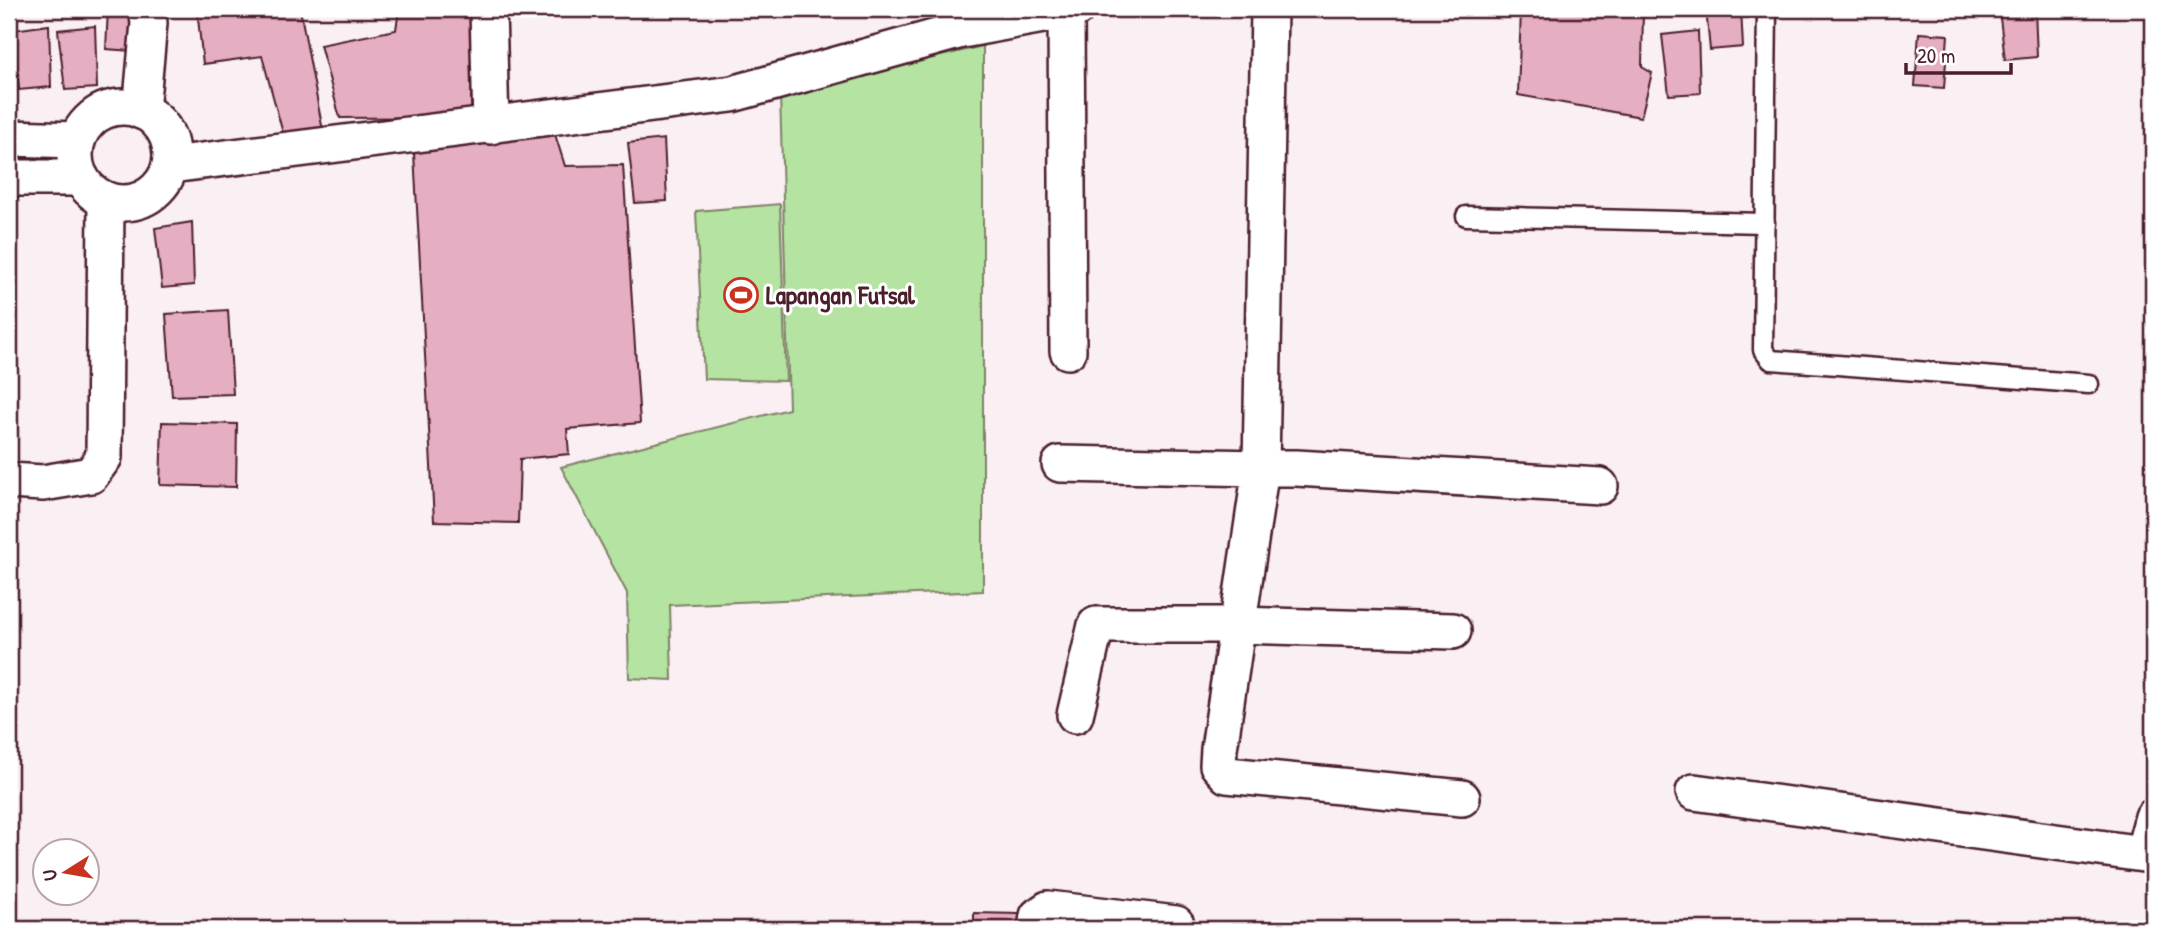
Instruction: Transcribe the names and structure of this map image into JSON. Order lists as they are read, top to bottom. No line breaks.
{"places":{"sports":["Lapangan Futsal"]},"scale_bar":"20 m","north":"left"}
